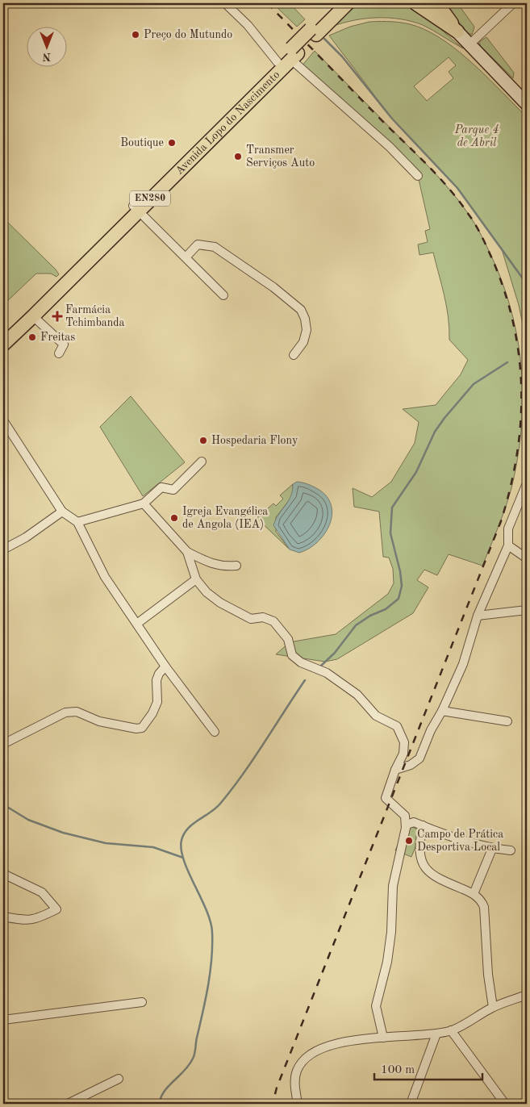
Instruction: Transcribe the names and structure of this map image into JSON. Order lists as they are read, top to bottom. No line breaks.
{"streets":{"main road":["Avenida Lopo do Nascimento","EN280"]},"parks":["Parque 4 de Abril"],"places":{"other":["Preço do Mutundo","Boutique","Transmer Serviços Auto","Freitas","Hospedaria Flony","Igreja Evangélica de Angola (IEA)","Campo de Prática Desportiva Local"],"health":["Farmácia Tchimbanda"]},"scale_bar":"100 m","north":"bottom"}
